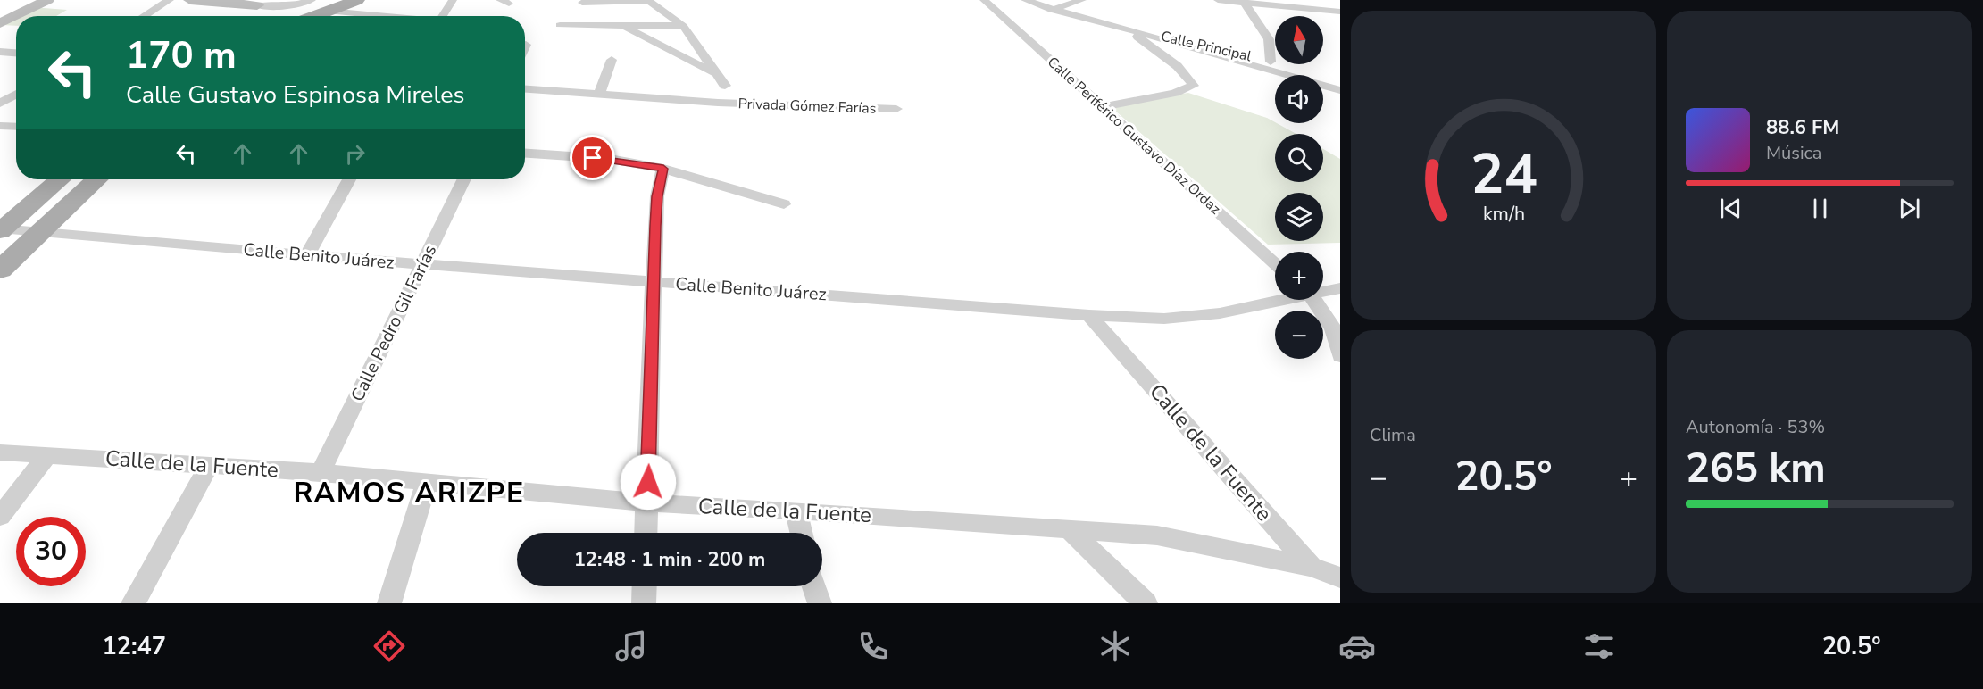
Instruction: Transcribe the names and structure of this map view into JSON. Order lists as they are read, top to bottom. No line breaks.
{"streets":{"street":["Calle Principal","Privada Gómez Farías","Calle Periférico Gustavo Díaz Ordaz","Calle Benito Juárez","Calle Pedro Gil Farías","Calle de la Fuente"]},"crossings":[["Calle Principal","Calle Periférico Gustavo Díaz Ordaz"],["Calle Benito Juárez","Calle Pedro Gil Farías"],["Calle Benito Juárez","Calle de la Fuente"],["Calle Pedro Gil Farías","Calle de la Fuente"]],"districts":["RAMOS ARIZPE"],"north":"top","page":{"map_buttons":["+","−"],"turn":["170 m","Calle Gustavo Espinosa Mireles"],"song":["88.6 FM","Música"],"tile":["Clima",["Autonomía · 53%","265 km"]],"heat":["−","20.5°","+"],"limit":"30","trip":"12:48 · 1 min · 200 m","tabs":["12:47","20.5°"],"gauge":["24","km/h"]}}
